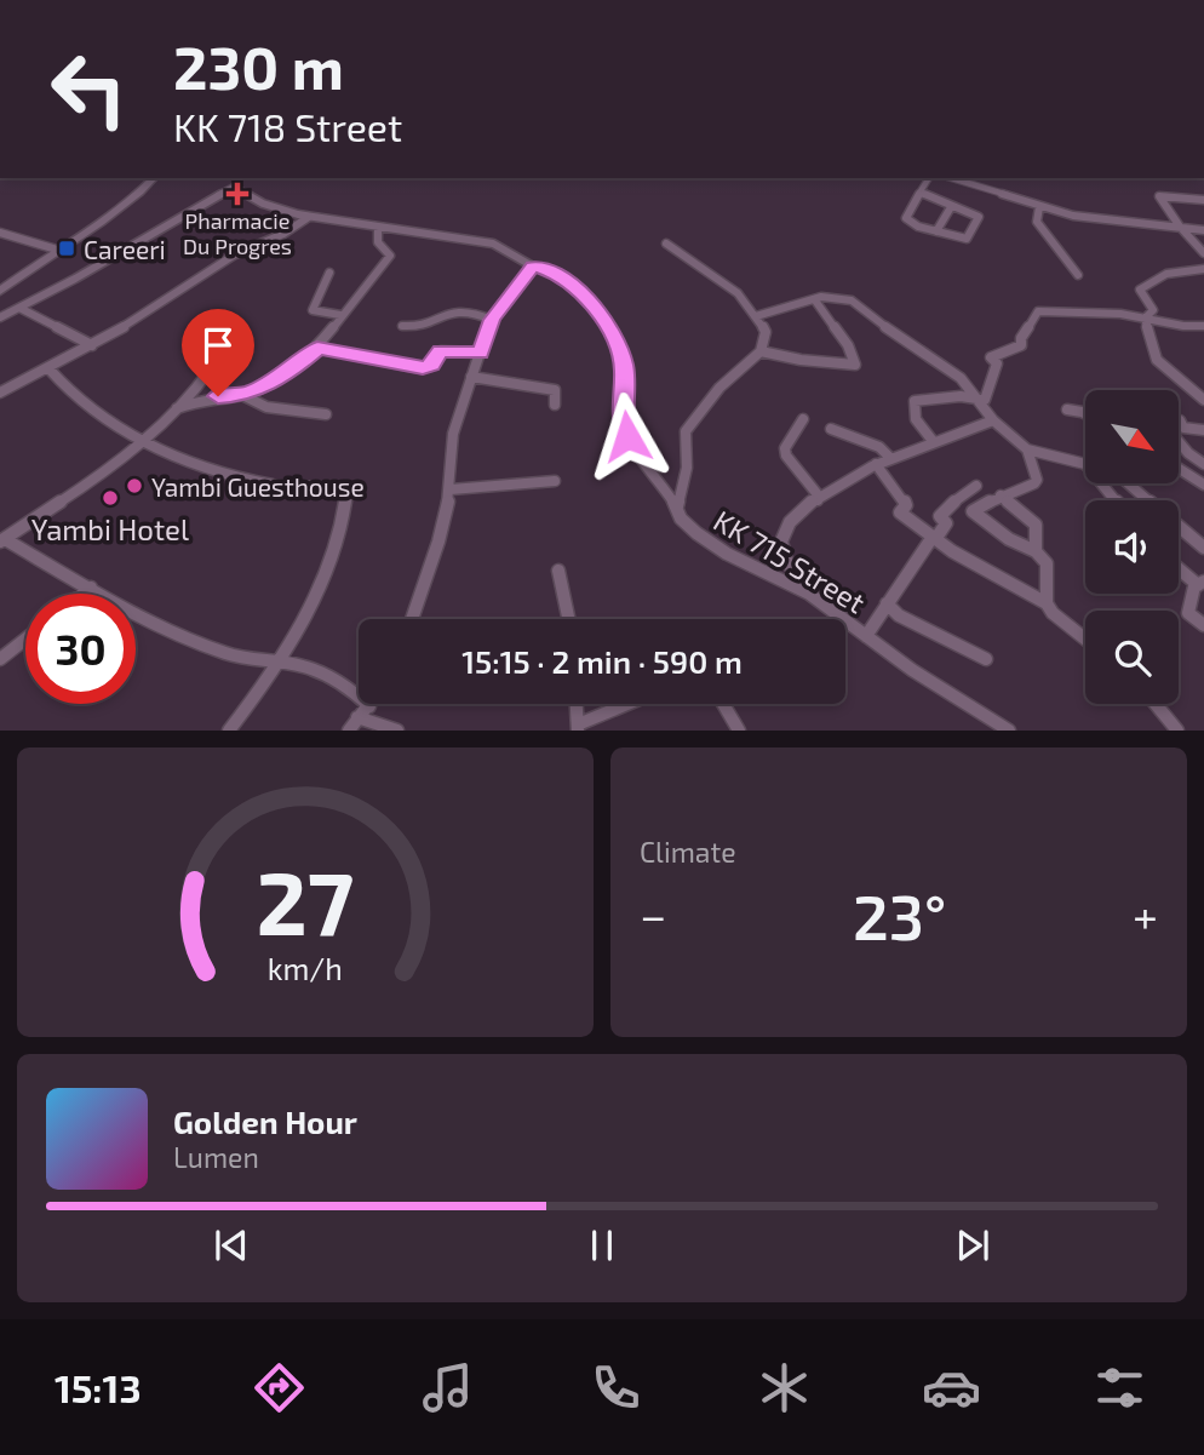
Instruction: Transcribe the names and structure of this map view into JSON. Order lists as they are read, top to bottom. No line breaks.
{"streets":{"street":["KK 715 Street"]},"places":{"health":["Pharmacie Du Progres"],"transit":["Careeri"],"other":["Yambi Guesthouse","Yambi Hotel"]},"north":"bottom right","page":{"turn":["230 m","KK 718 Street"],"limit":"30","trip":"15:15 · 2 min · 590 m","tile":"Climate","heat":["−","23°","+"],"song":["Golden Hour","Lumen"],"tabs":"15:13","gauge":["27","km/h"]}}
